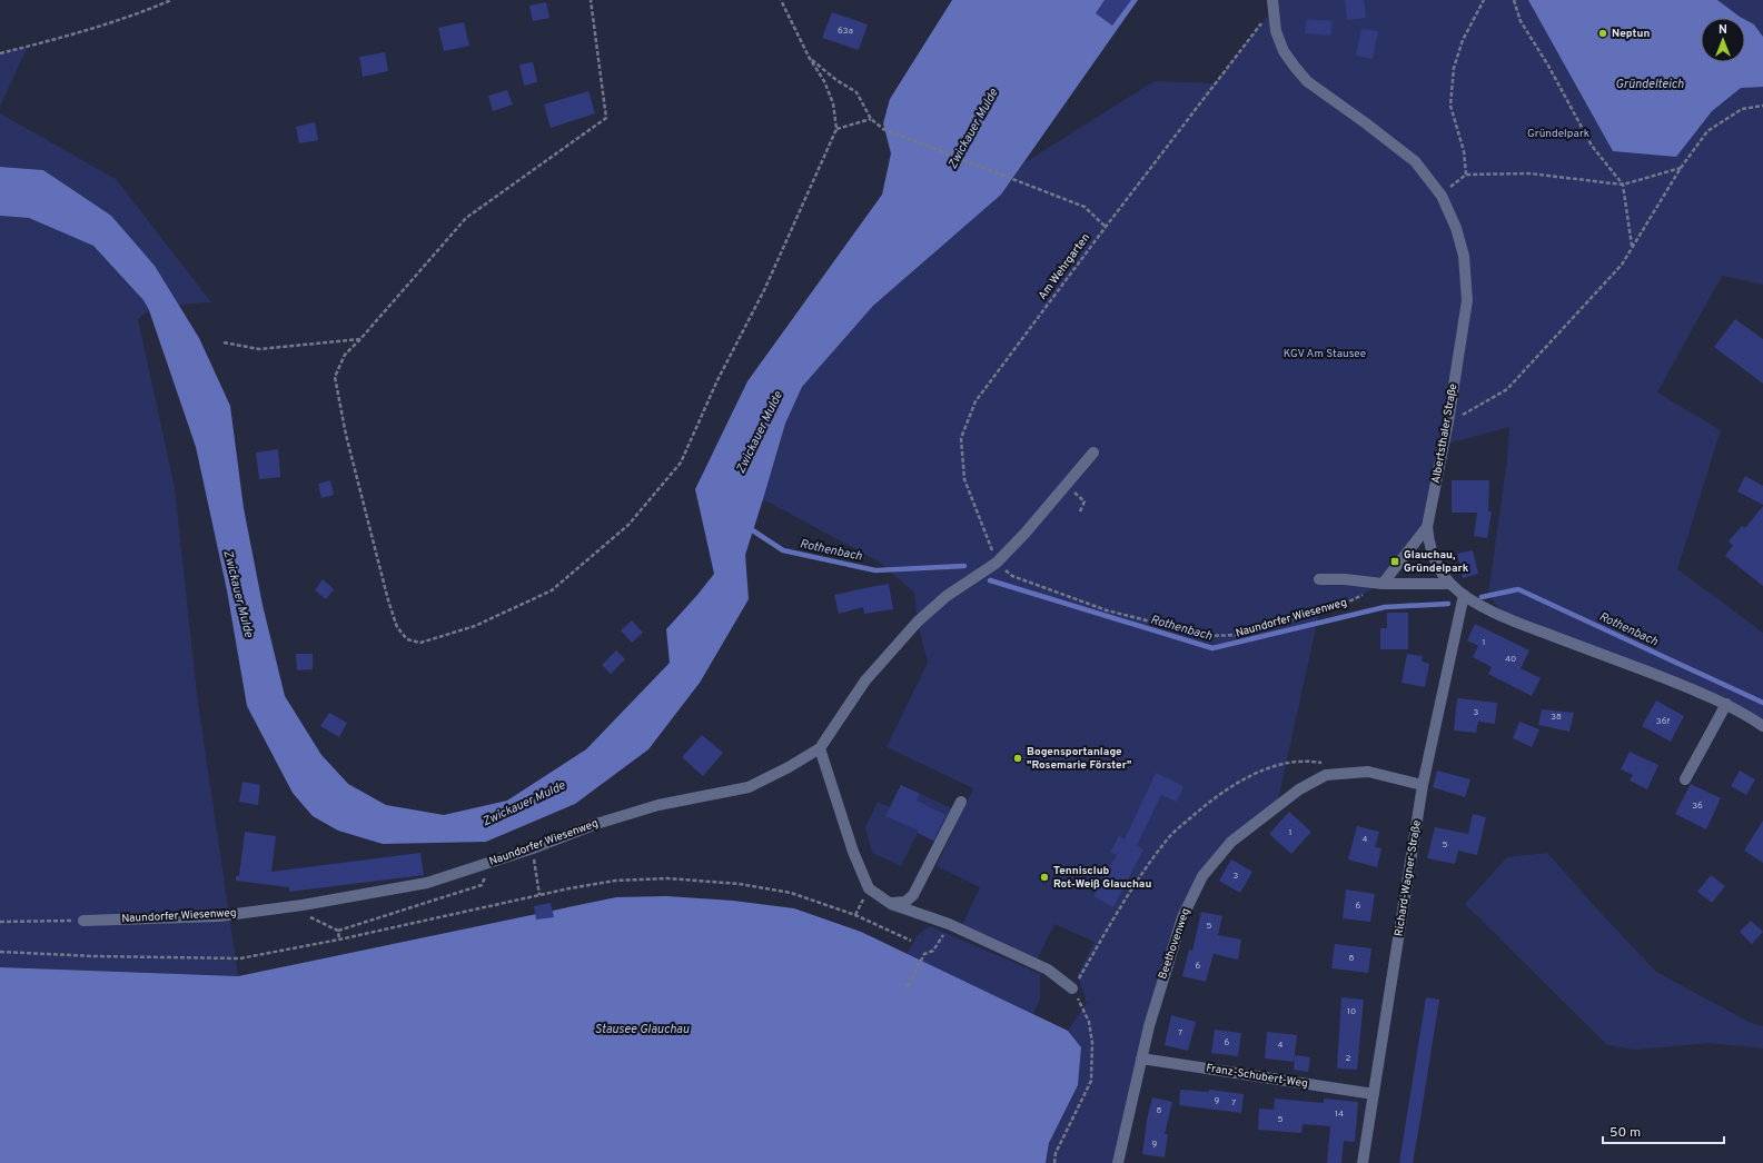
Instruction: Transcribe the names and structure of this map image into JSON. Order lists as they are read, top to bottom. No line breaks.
{"streets":{"street":["Albertsthaler Straße","Naundorfer Wiesenweg","Richard-Wagner-Straße","Beethovenweg","Franz-Schubert-Weg"],"path":["Am Wehrgarten"]},"crossings":[["Am Wehrgarten","Albertsthaler Straße"],["Am Wehrgarten","Naundorfer Wiesenweg"],["Albertsthaler Straße","Richard-Wagner-Straße"],["Richard-Wagner-Straße","Beethovenweg"],["Richard-Wagner-Straße","Franz-Schubert-Weg"],["Beethovenweg","Franz-Schubert-Weg"]],"water":["Gründelteich","Zwickauer Mulde","Rothenbach","Stausee Glauchau"],"parks":["Gründelpark","KGV Am Stausee"],"places":{"other":["Neptun","Bogensportanlage \"Rosemarie Förster\"","Tennisclub Rot-Weiß Glauchau"],"transit":["Glauchau, Gründelpark"]},"house_numbers":["63a","1","40","3","38","36f","36","1","4","5","3","6","5","8","6","10","7","6","4","2","9","7","8","14","5","9"],"scale_bar":"50 m","north":"top"}
